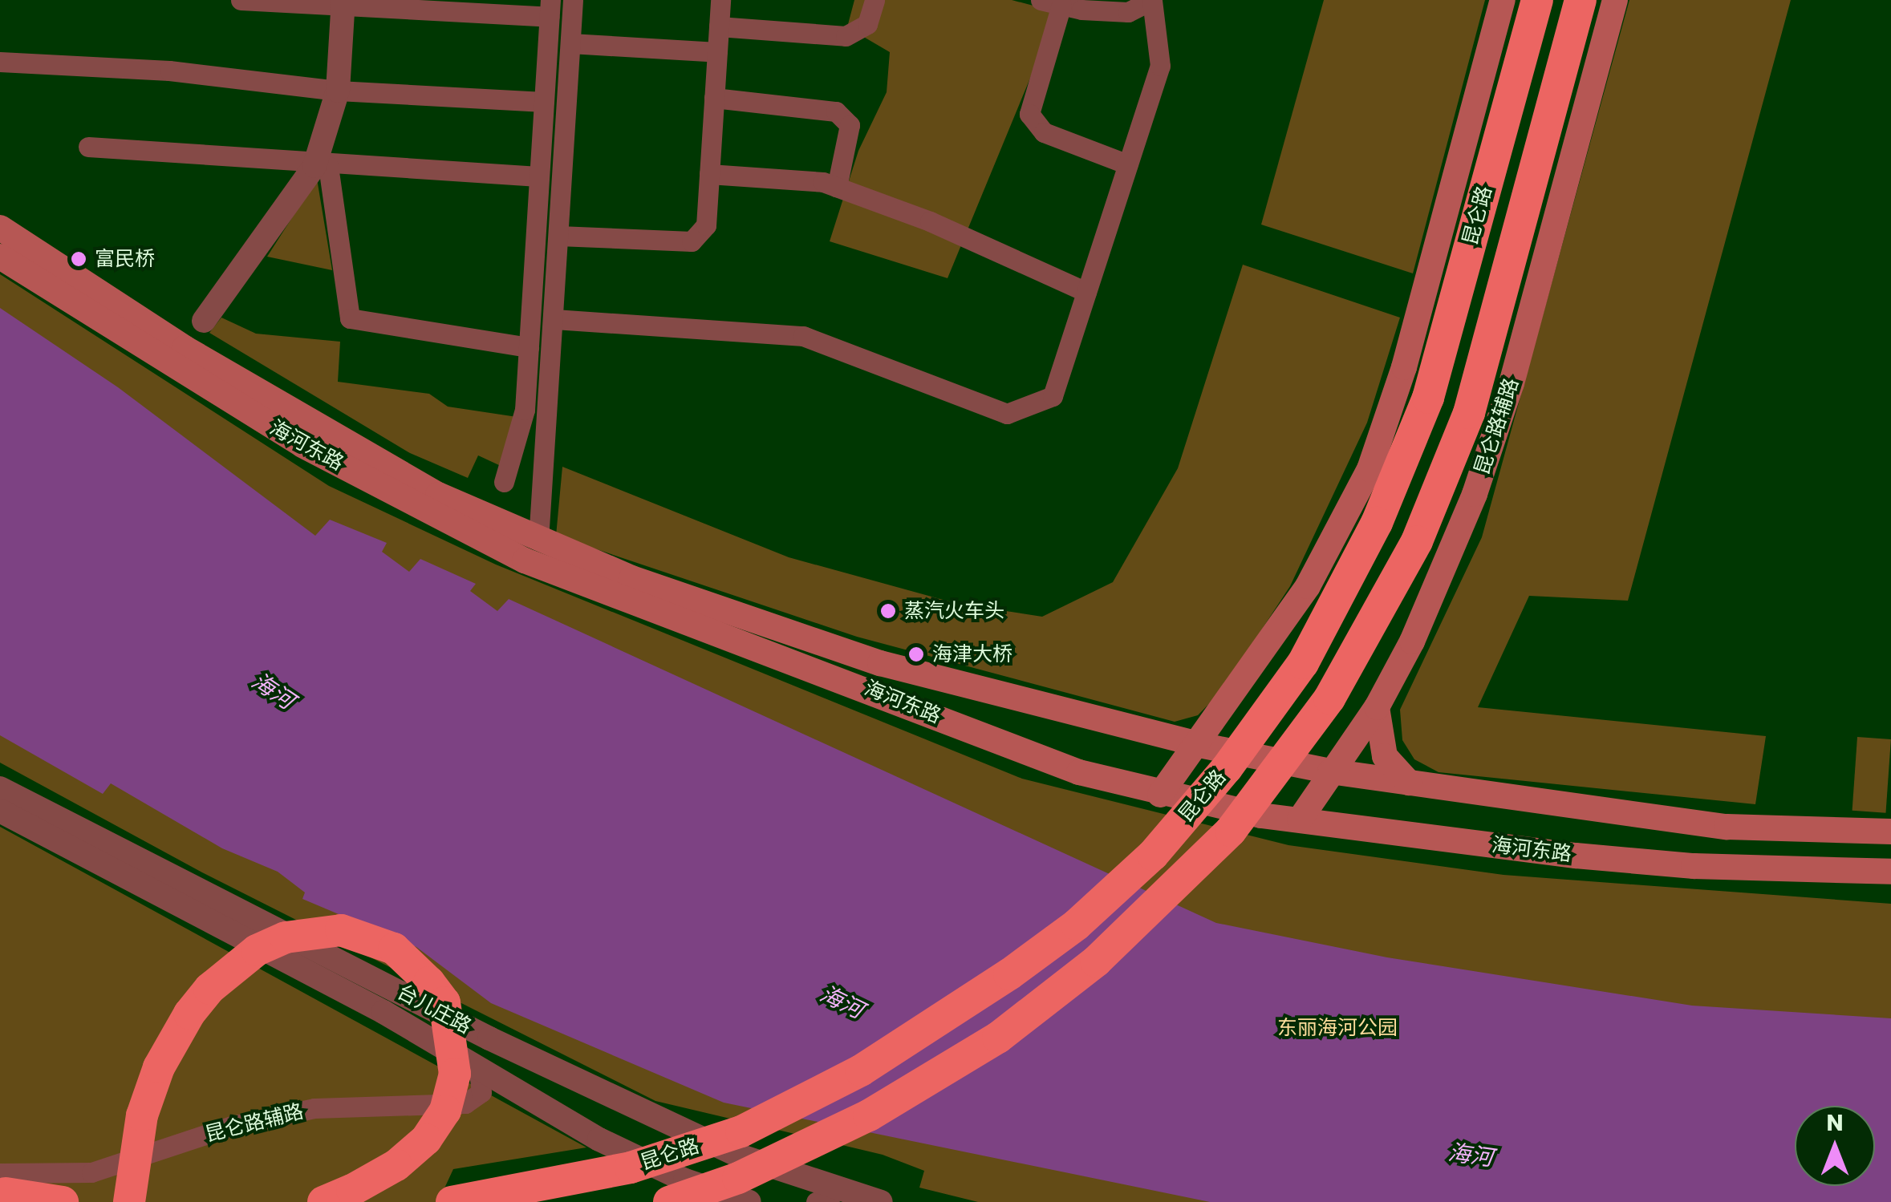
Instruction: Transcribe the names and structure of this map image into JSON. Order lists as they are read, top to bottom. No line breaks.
{"streets":{"highway":["昆仑路"],"main road":["昆仑路辅路","海河东路"],"street":["台儿庄路"]},"crossings":[["昆仑路辅路","海河东路"],["昆仑路辅路","台儿庄路"]],"water":["海河"],"parks":["东丽海河公园"],"places":["富民桥","蒸汽火车头","海津大桥"],"north":"top"}
